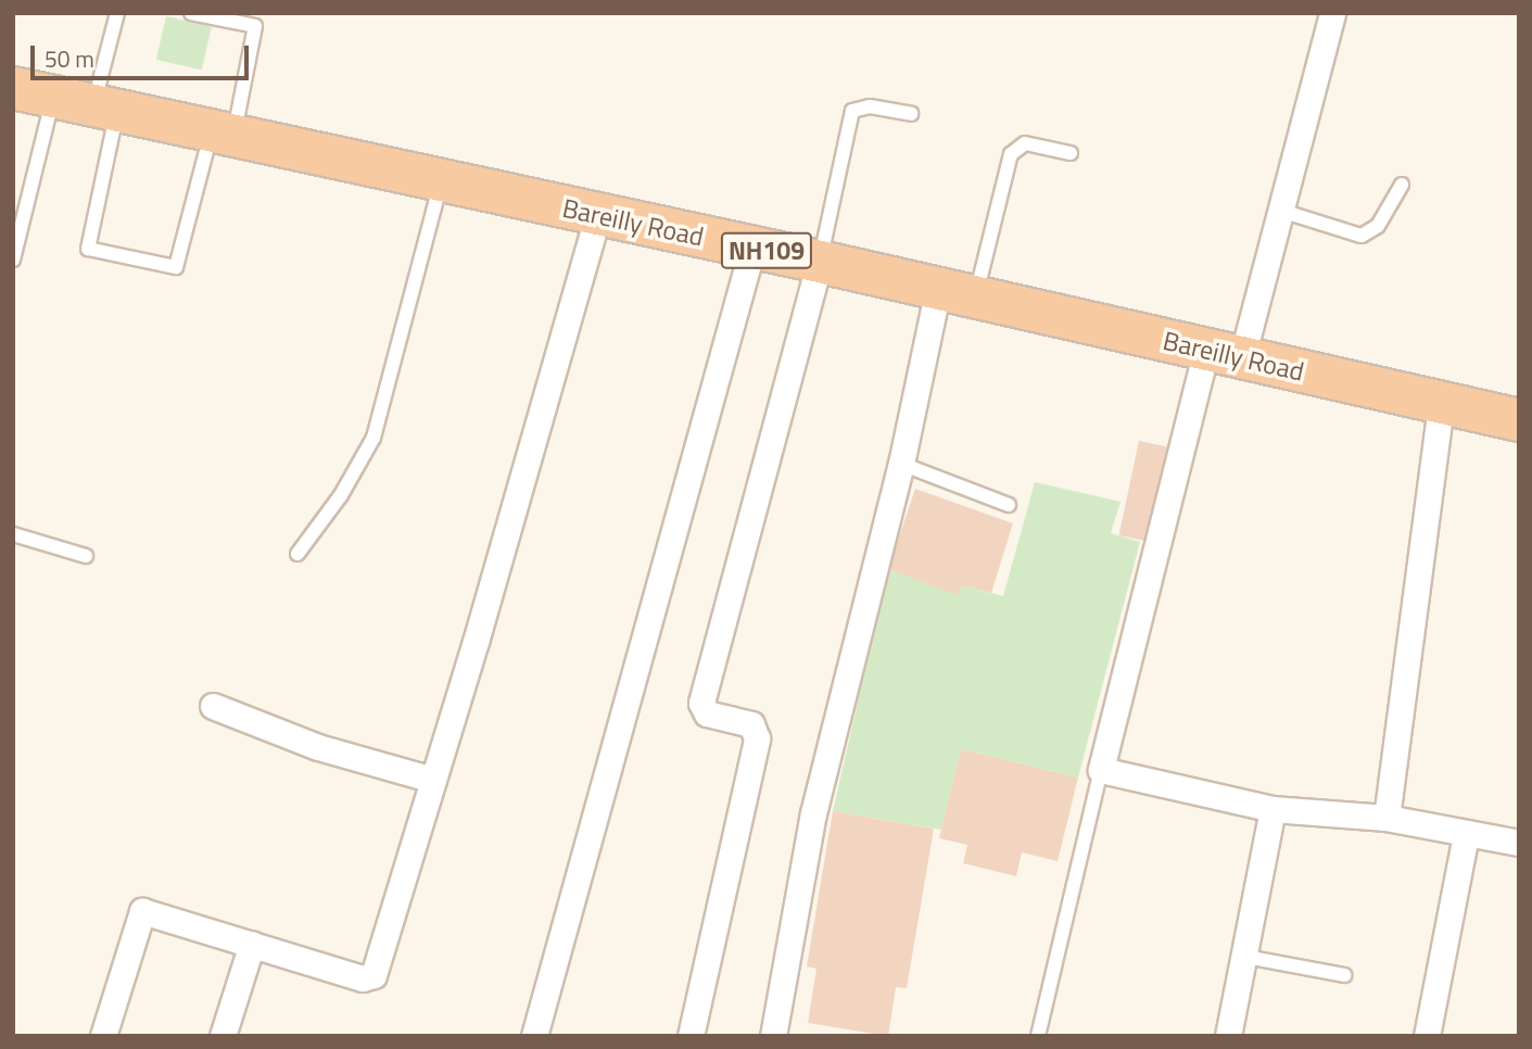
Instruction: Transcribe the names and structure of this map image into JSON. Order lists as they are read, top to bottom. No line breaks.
{"streets":{"highway":["Bareilly Road","NH109"]},"scale_bar":"50 m"}
